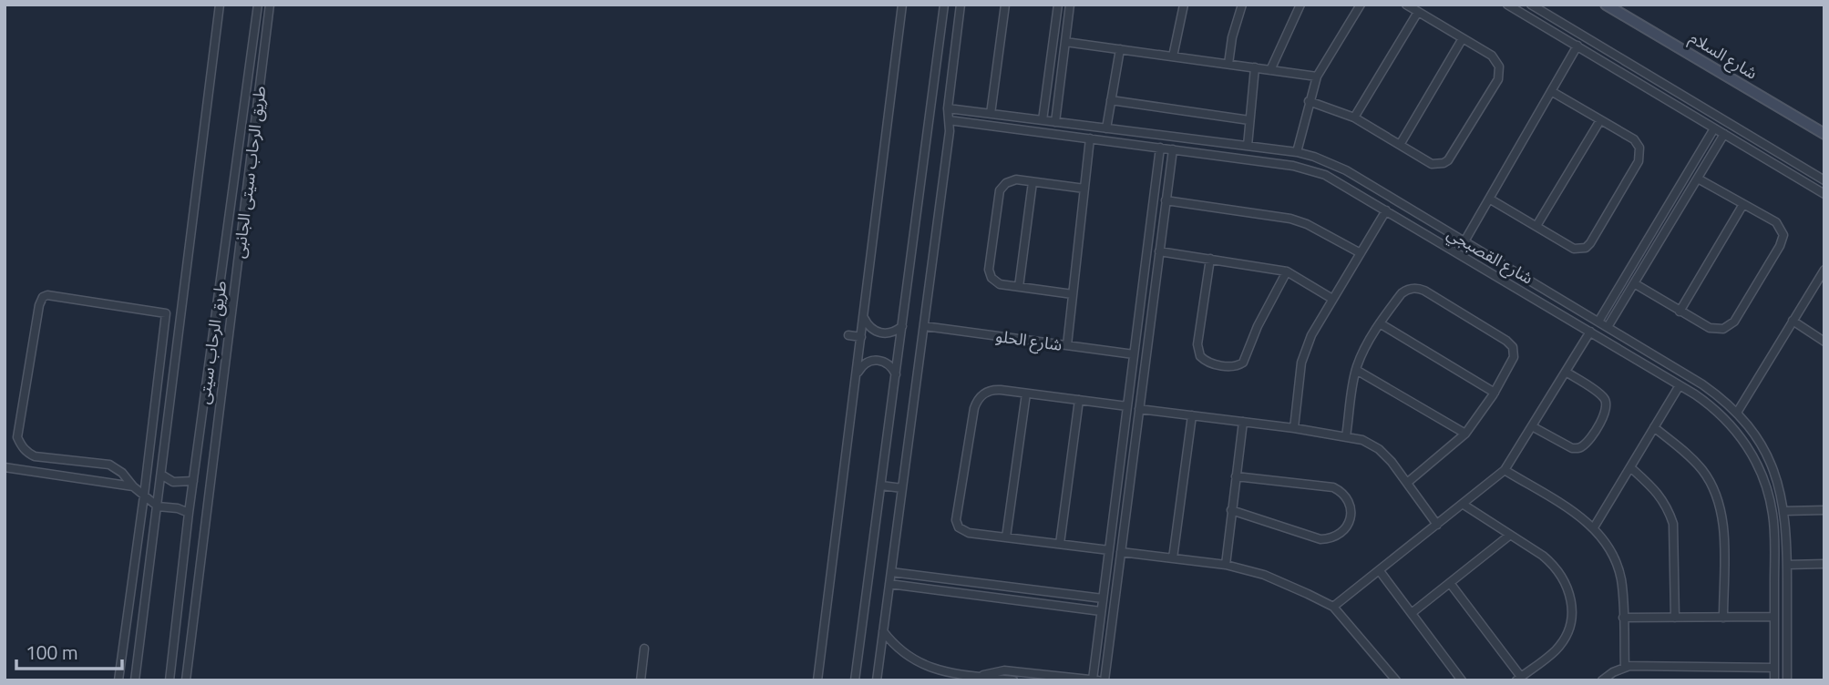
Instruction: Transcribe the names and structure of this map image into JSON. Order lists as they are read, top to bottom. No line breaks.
{"streets":{"main road":["شارع السلام"],"street":["طريق الرحاب سيتى الجانبى","شارع القصبجي","شارع الحلو","طريق الرحاب سيتى"]},"scale_bar":"100 m"}
